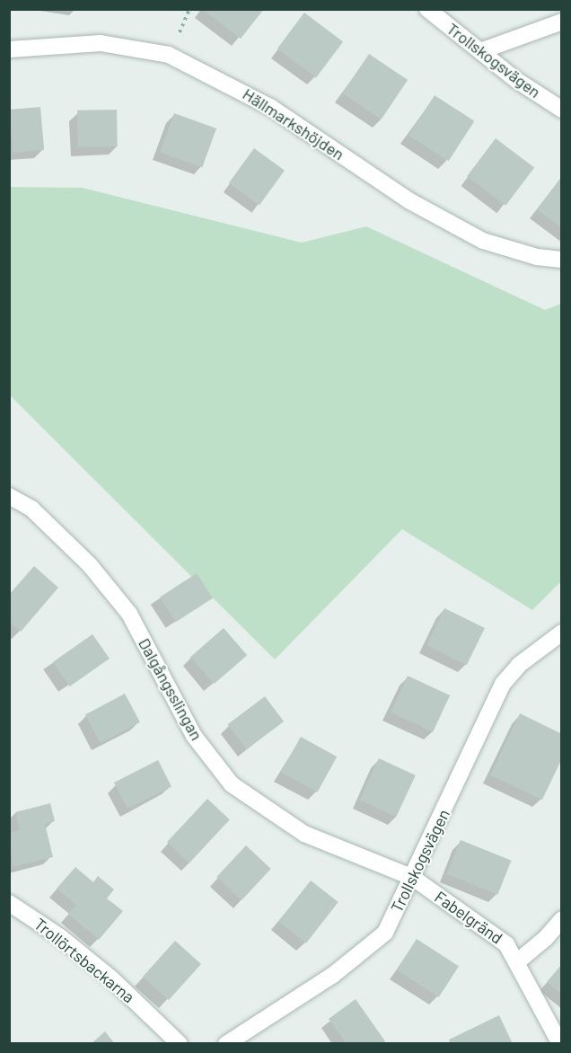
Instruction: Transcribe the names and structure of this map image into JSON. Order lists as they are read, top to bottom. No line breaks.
{"streets":{"street":["Trollskogsvägen","Hällmarkshöjden","Dalgångsslingan","Fabelgränd","Trollörtsbackarna"]},"crossings":[["Trollskogsvägen","Dalgångsslingan"],["Trollskogsvägen","Fabelgränd"],["Dalgångsslingan","Fabelgränd"]]}
